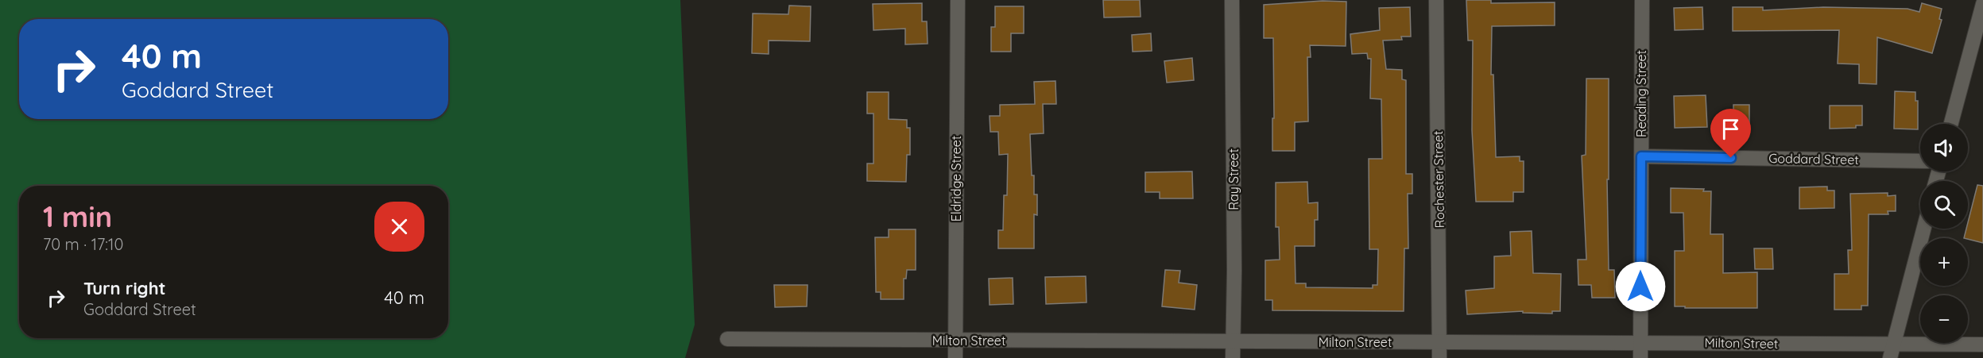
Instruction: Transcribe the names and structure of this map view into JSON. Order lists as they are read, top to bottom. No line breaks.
{"streets":{"street":["Reading Street","Goddard Street","Eldridge Street","Ray Street","Rochester Street","Milton Street"]},"crossings":[["Reading Street","Goddard Street"],["Reading Street","Milton Street"],["Eldridge Street","Milton Street"],["Ray Street","Milton Street"],["Rochester Street","Milton Street"]],"page":{"turn":["40 m","Goddard Street"],"map_buttons":["+","−"],"heading":["1 min","70 m · 17:10"],"list":[{"name":"Turn right","note":"Goddard Street","value":"40 m"}]}}
